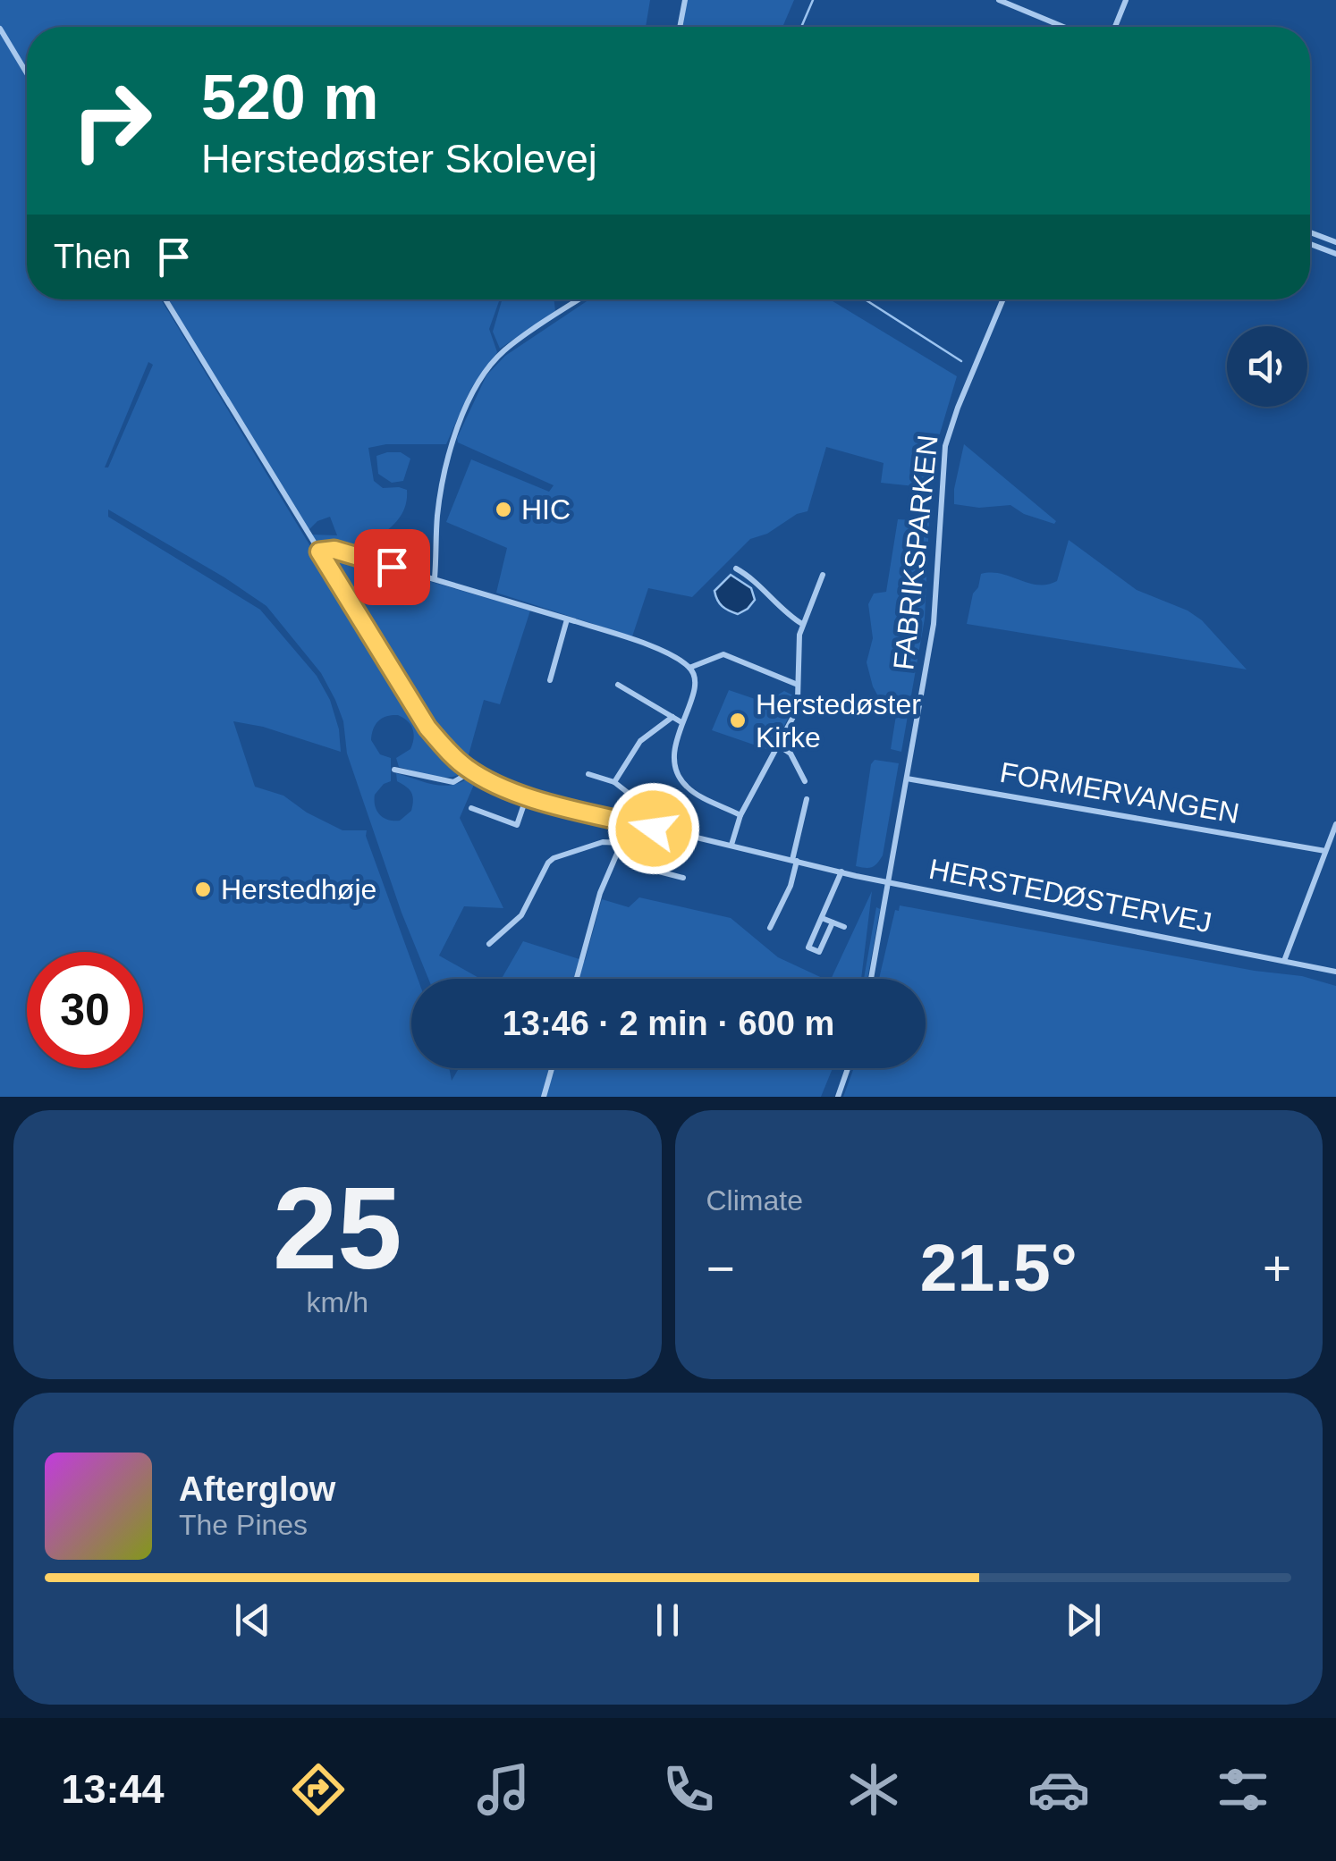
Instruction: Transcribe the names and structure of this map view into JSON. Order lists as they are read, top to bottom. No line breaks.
{"streets":{"street":["FABRIKSPARKEN","FORMERVANGEN","HERSTEDØSTERVEJ"]},"crossings":[["FABRIKSPARKEN","FORMERVANGEN"],["FABRIKSPARKEN","HERSTEDØSTERVEJ"]],"places":["HIC","Herstedøster Kirke","Herstedhøje"],"page":{"turn":["520 m","Herstedøster Skolevej"],"then":"Then","limit":"30","trip":"13:46 · 2 min · 600 m","tile":[["25","km/h"],"Climate"],"heat":["−","21.5°","+"],"song":["Afterglow","The Pines"],"tabs":"13:44"}}
